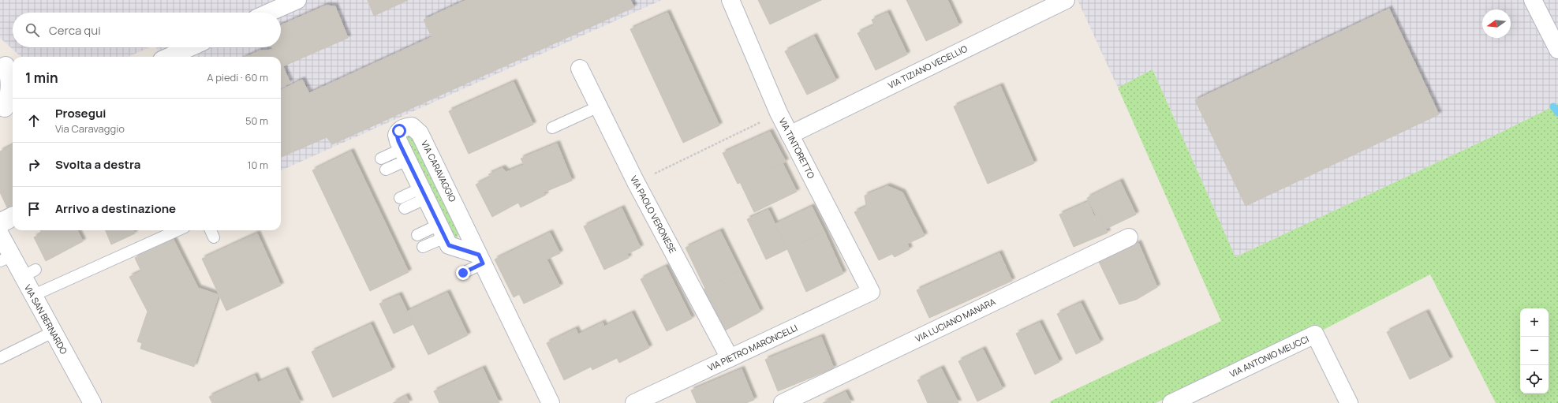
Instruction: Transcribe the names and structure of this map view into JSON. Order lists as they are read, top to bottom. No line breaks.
{"streets":{"street":["VIA TIZIANO VECELLIO","VIA TINTORETTO","VIA CARAVAGGIO","VIA PAOLO VERONESE","VIA SAN BERNARDO","VIA LUCIANO MANARA","VIA PIETRO MARONCELLI","VIA ANTONIO MEUCCI"]},"crossings":[["VIA TIZIANO VECELLIO","VIA TINTORETTO"],["VIA TINTORETTO","VIA PIETRO MARONCELLI"],["VIA PAOLO VERONESE","VIA PIETRO MARONCELLI"]],"north":"left","page":{"search":"Cerca qui","heading":["1 min","A piedi · 60 m"],"list":[["Prosegui","Via Caravaggio","50 m"],["Svolta a destra","10 m"],"Arrivo a destinazione"],"map_buttons":["+","−"]}}
